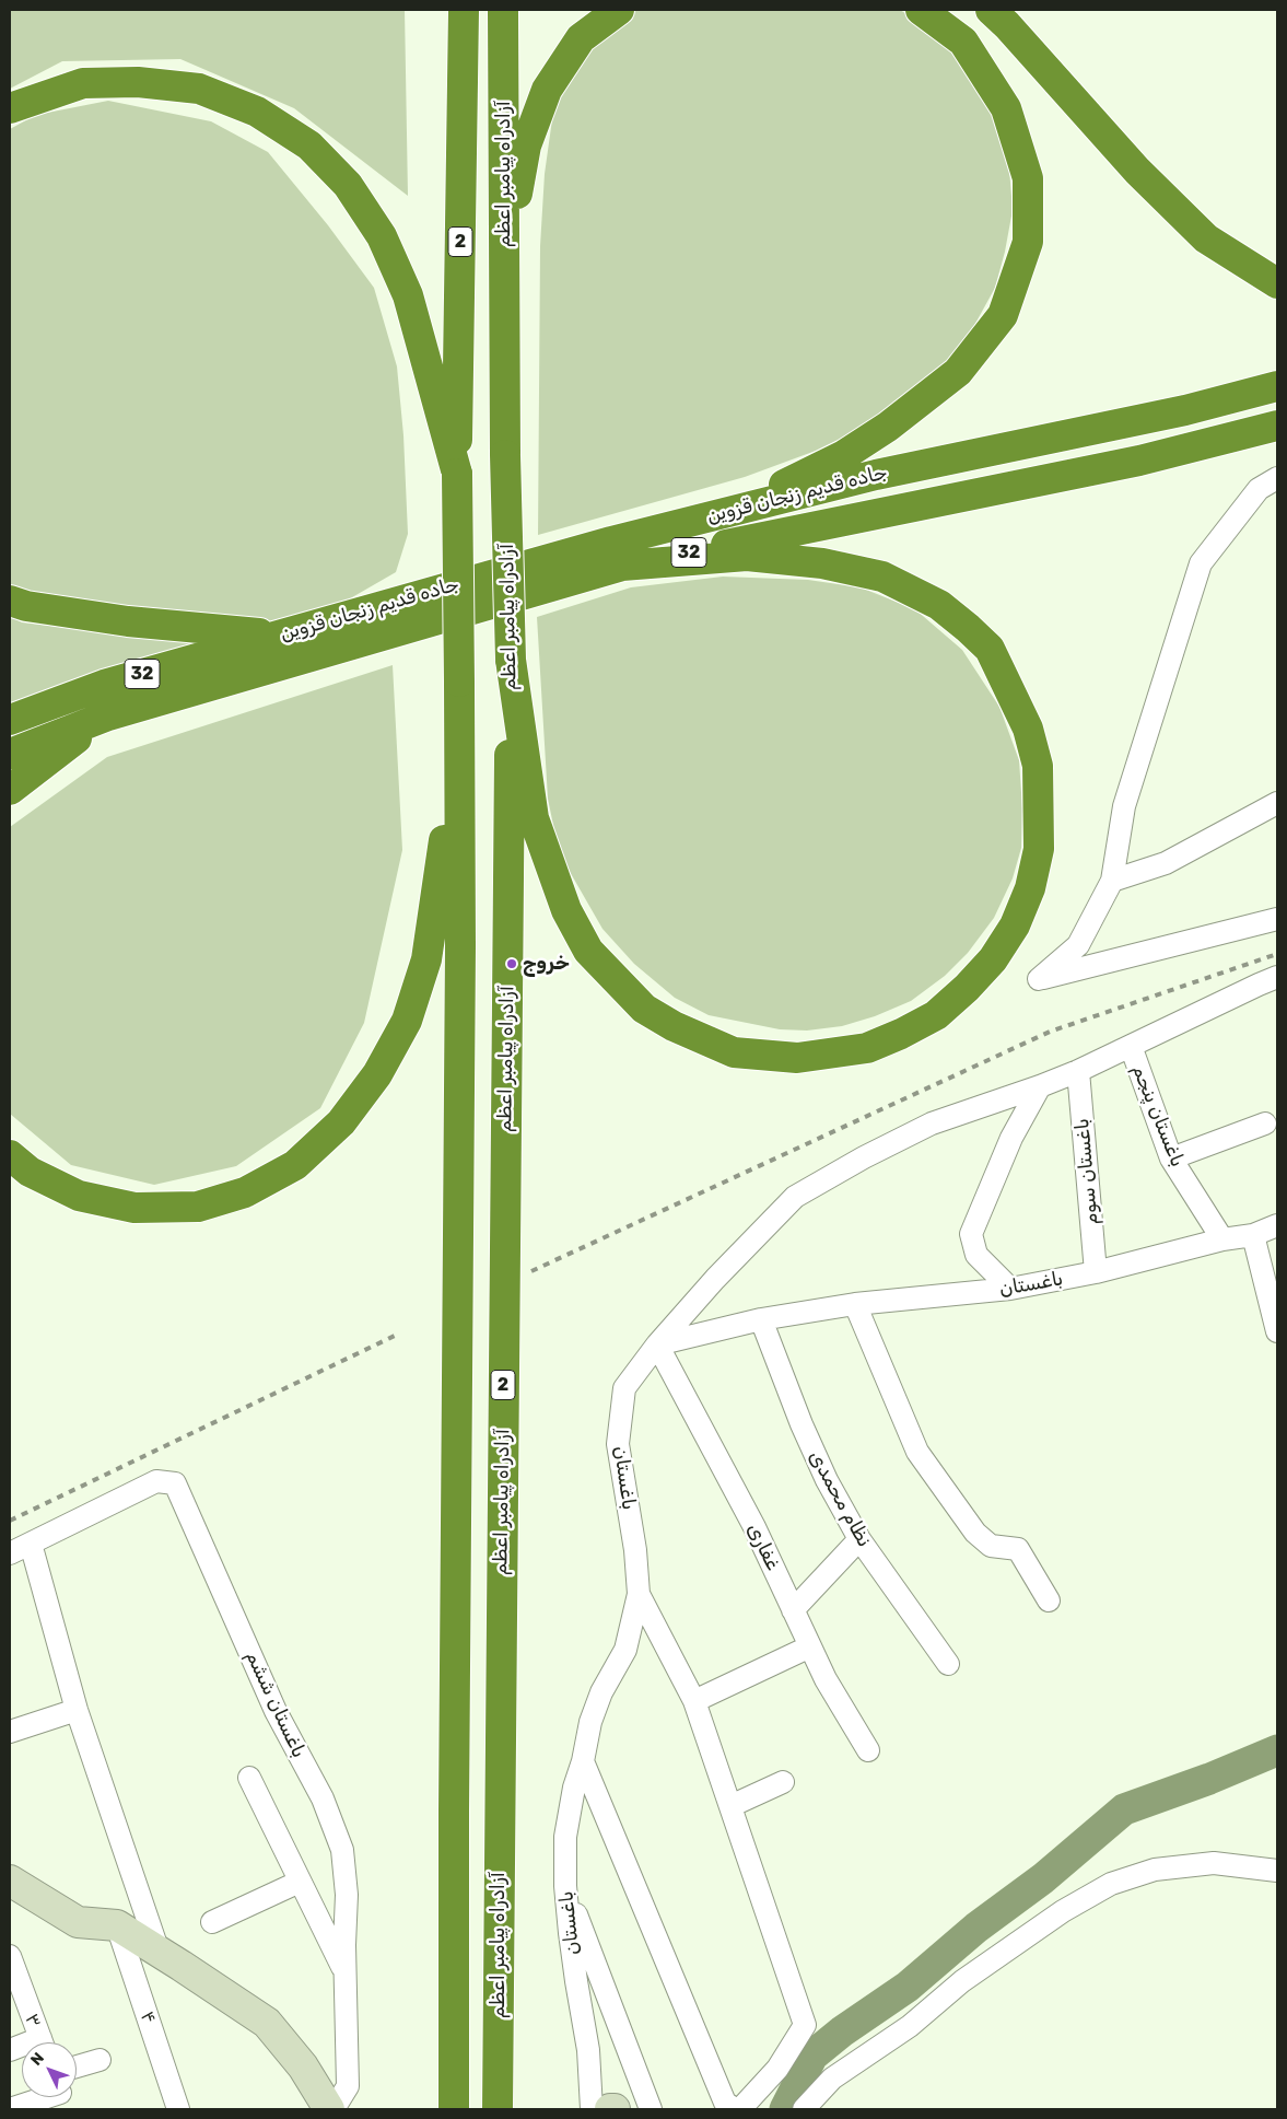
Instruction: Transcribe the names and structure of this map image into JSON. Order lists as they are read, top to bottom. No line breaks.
{"streets":{"highway":["آزادراه پیامبر اعظم","2","جاده قدیم زنجان قزوین","32"],"street":["باغستان پنجم","باغستان سوم","باغستان","نظام محمدی","غفاری","باغستان ششم","۴","۳"]},"crossings":[["باغستان پنجم","باغستان"],["باغستان سوم","باغستان"],["باغستان","نظام محمدی"],["باغستان","غفاری"]],"places":["خروج"],"north":"top left"}
